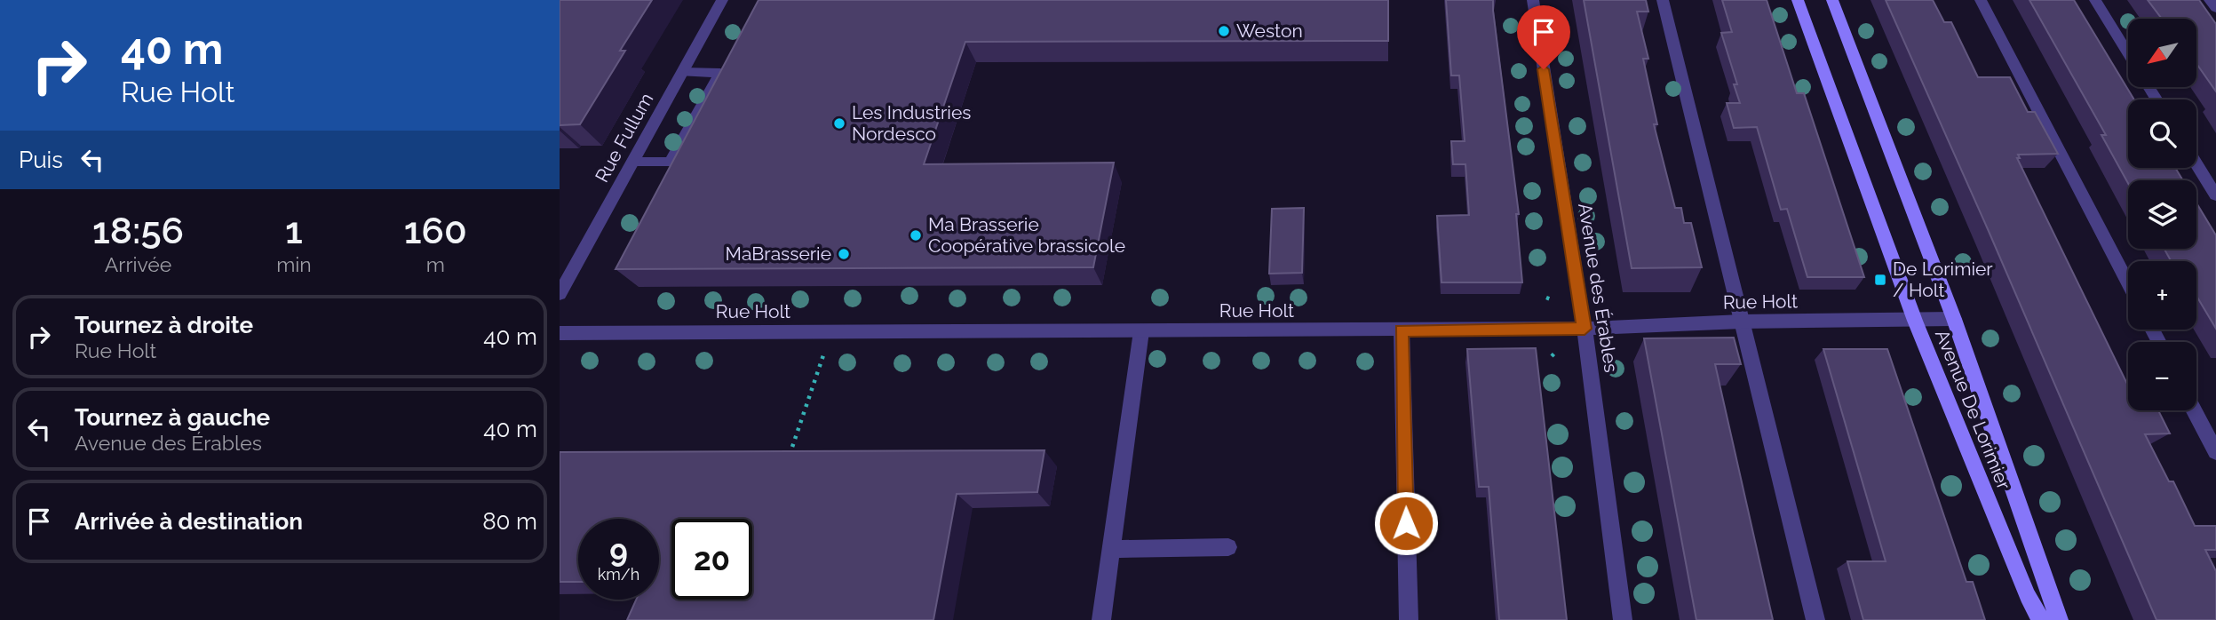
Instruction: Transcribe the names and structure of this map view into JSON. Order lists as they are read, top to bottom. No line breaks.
{"streets":{"main road":["Avenue De Lorimier"],"street":["Rue Fullum","Avenue des Érables","Rue Holt"]},"crossings":[["Avenue des Érables","Rue Holt"],["Rue Holt","Avenue De Lorimier"]],"places":{"other":["Weston","Les Industries Nordesco","Ma Brasserie Coopérative brassicole","MaBrasserie"],"transit":["De Lorimier / Holt"]},"north":"bottom left","page":{"turn":["40 m","Rue Holt"],"map_buttons":["+","−"],"then":"Puis","eta":["18:56","Arrivée","1","min","160","m"],"list":[{"name":"Tournez à droite","note":"Rue Holt","value":"40 m"},{"name":"Tournez à gauche","note":"Avenue des Érables","value":"40 m"},{"name":"Arrivée à destination","value":"80 m"}],"speed":"9 km/h","limit":"20"}}
